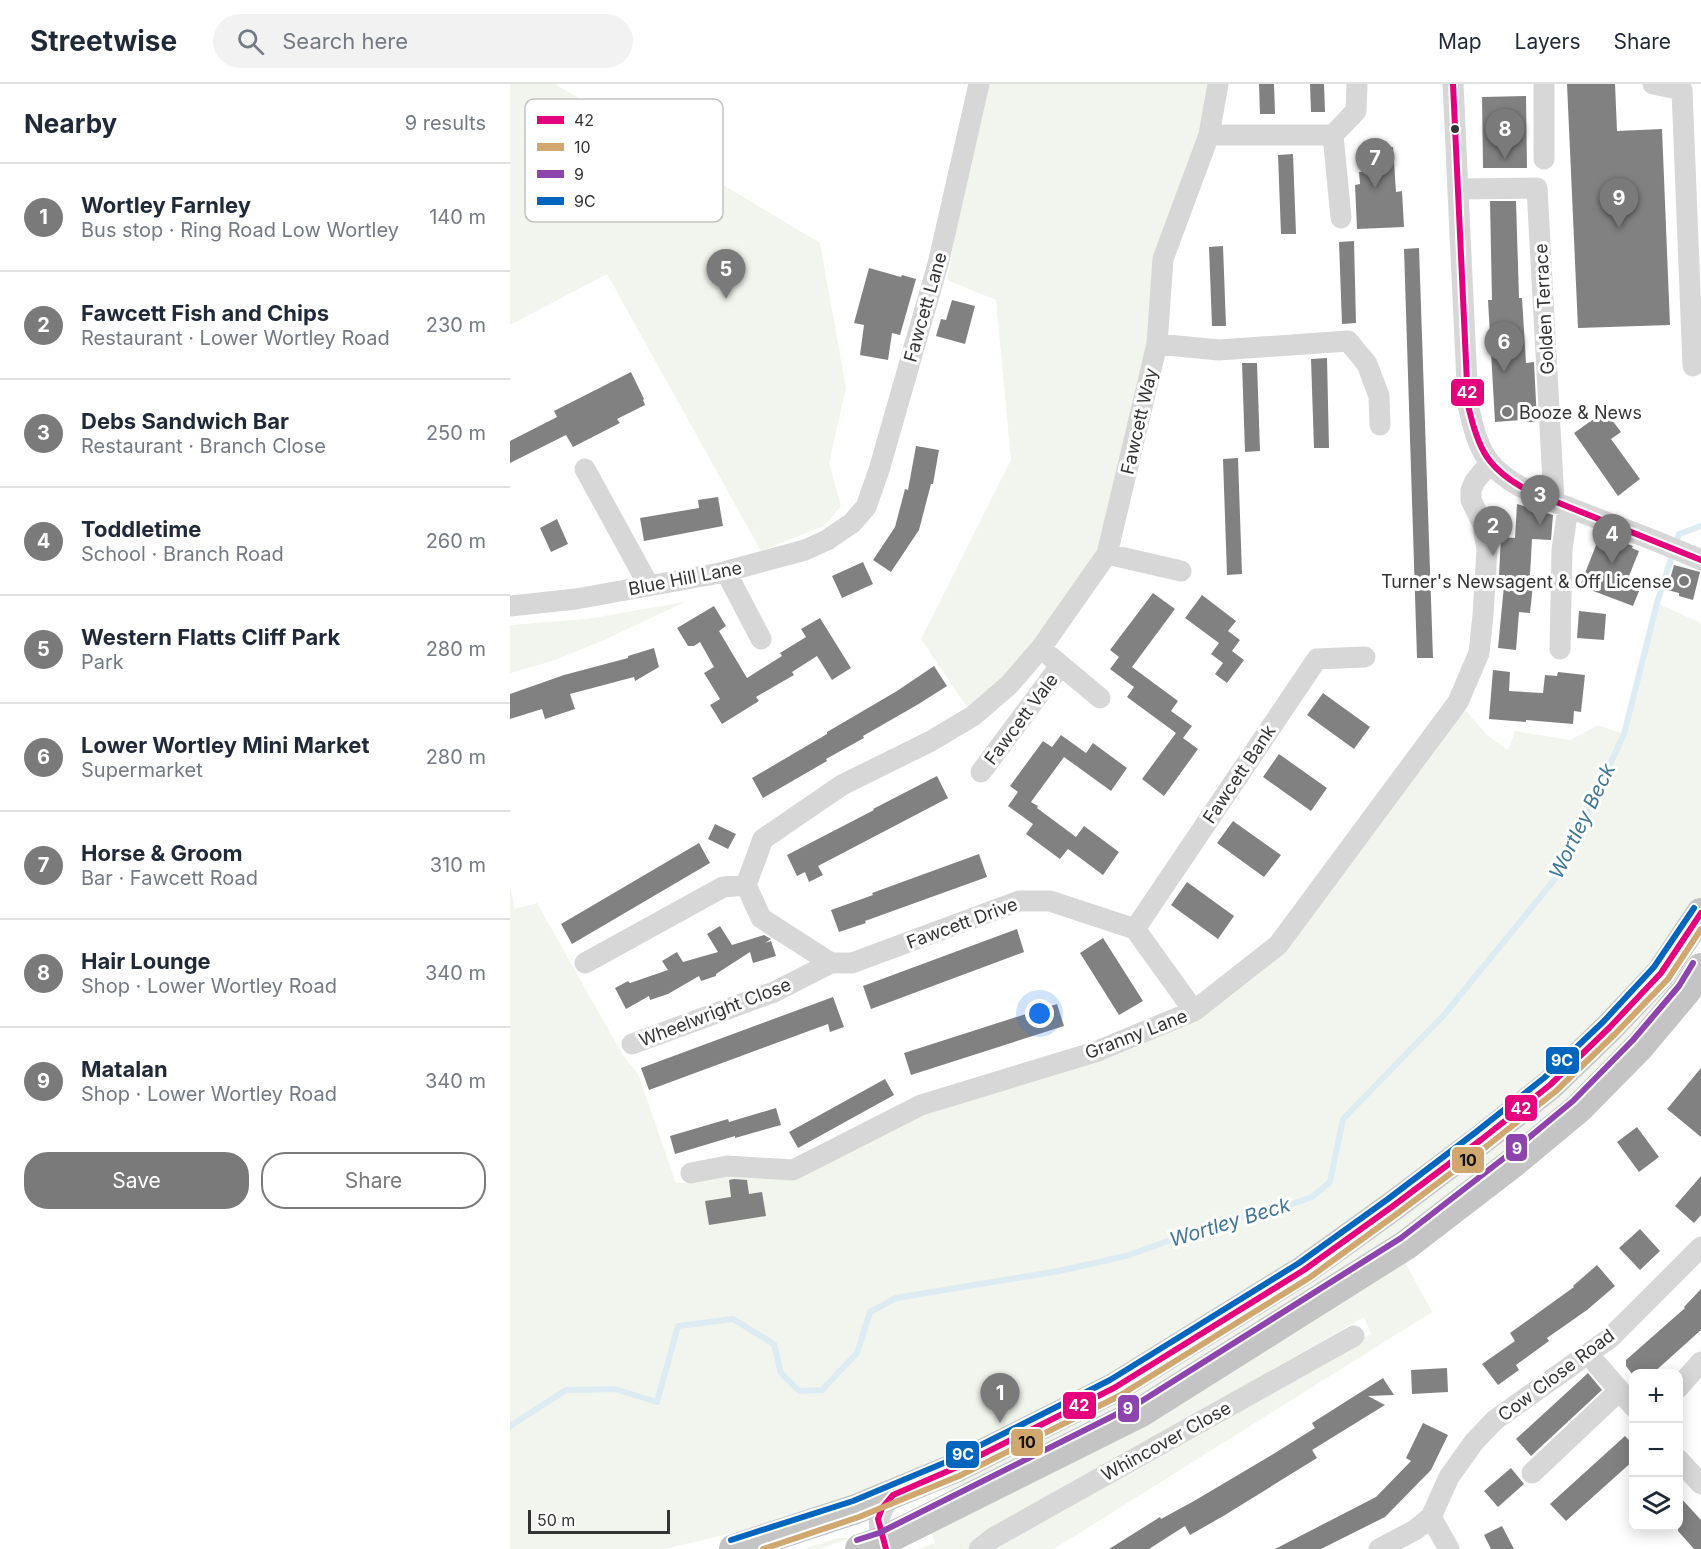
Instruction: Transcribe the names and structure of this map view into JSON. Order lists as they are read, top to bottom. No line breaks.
{"streets":{"street":["Fawcett Lane","Golden Terrace","Fawcett Way","Blue Hill Lane","Fawcett Vale","Fawcett Bank","Fawcett Drive","Wheelwright Close","Granny Lane","Cow Close Road","Whincover Close"]},"crossings":[["Fawcett Lane","Blue Hill Lane"],["Fawcett Way","Fawcett Vale"],["Fawcett Bank","Fawcett Drive"],["Fawcett Drive","Wheelwright Close"]],"water":["Wortley Beck"],"places":["Booze & News","Turner's Newsagent & Off License"],"lines":["transit line 42","transit line 9C","transit line 10","transit line 9"],"legend":["42","10","9","9C"],"scale_bar":"50 m","page":{"header":"Streetwise","search":"Search here","nav":["Map","Layers","Share"],"heading":["Nearby","9 results"],"pins":["8","7","9","5","6","3","2","4","1"],"list":[{"mark":"1","name":"Wortley Farnley","note":"Bus stop · Ring Road Low Wortley","value":"140 m"},{"mark":"2","name":"Fawcett Fish and Chips","note":"Restaurant · Lower Wortley Road","value":"230 m"},{"mark":"3","name":"Debs Sandwich Bar","note":"Restaurant · Branch Close","value":"250 m"},{"mark":"4","name":"Toddletime","note":"School · Branch Road","value":"260 m"},{"mark":"5","name":"Western Flatts Cliff Park","note":"Park","value":"280 m"},{"mark":"6","name":"Lower Wortley Mini Market","note":"Supermarket","value":"280 m"},{"mark":"7","name":"Horse & Groom","note":"Bar · Fawcett Road","value":"310 m"},{"mark":"8","name":"Hair Lounge","note":"Shop · Lower Wortley Road","value":"340 m"},{"mark":"9","name":"Matalan","note":"Shop · Lower Wortley Road","value":"340 m"}],"buttons":["Save","Share"],"map_buttons":["+","−"],"scale":"50 m"}}
